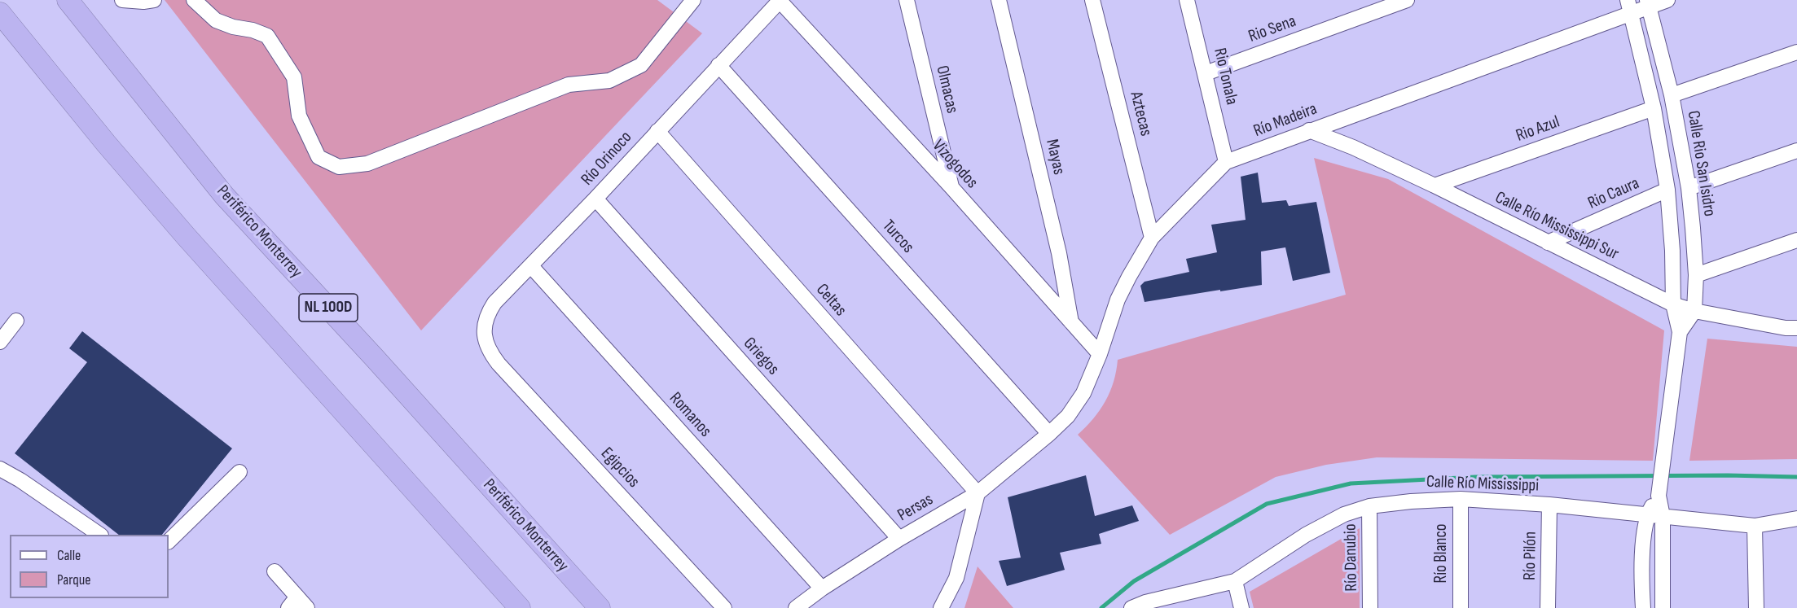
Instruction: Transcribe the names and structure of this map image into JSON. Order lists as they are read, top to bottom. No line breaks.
{"streets":{"highway":["Periférico Monterrey","NL 100D"],"street":["Rio Sena","Rio Tonala","Olmacas","Aztecas","Río Madeira","Rio Azul","Mayas","Río Orinoco","Calle Rio San Isidro","Vizogodos","Rio Caura","Calle Río Mississippi Sur","Turcos","Celtas","Griegos","Romanos","Egipcios","Calle Río Mississippi","Persas","Río Blanco","Río Pilón","Río Danubio"]},"crossings":[["Rio Sena","Rio Tonala"],["Rio Tonala","Río Madeira"],["Olmacas","Vizogodos"],["Aztecas","Río Madeira"],["Río Madeira","Calle Rio San Isidro"],["Río Madeira","Vizogodos"],["Río Madeira","Calle Río Mississippi Sur"],["Río Madeira","Turcos"],["Río Madeira","Persas"],["Rio Azul","Calle Río Mississippi Sur"],["Mayas","Vizogodos"],["Río Orinoco","Vizogodos"],["Río Orinoco","Turcos"],["Río Orinoco","Celtas"],["Río Orinoco","Griegos"],["Río Orinoco","Romanos"],["Río Orinoco","Egipcios"],["Calle Rio San Isidro","Calle Río Mississippi Sur"],["Rio Caura","Calle Río Mississippi Sur"],["Turcos","Persas"],["Celtas","Persas"],["Griegos","Persas"],["Romanos","Persas"],["Calle Río Mississippi","Río Blanco"],["Calle Río Mississippi","Río Pilón"],["Calle Río Mississippi","Río Danubio"]],"legend":["Calle","Parque"]}
